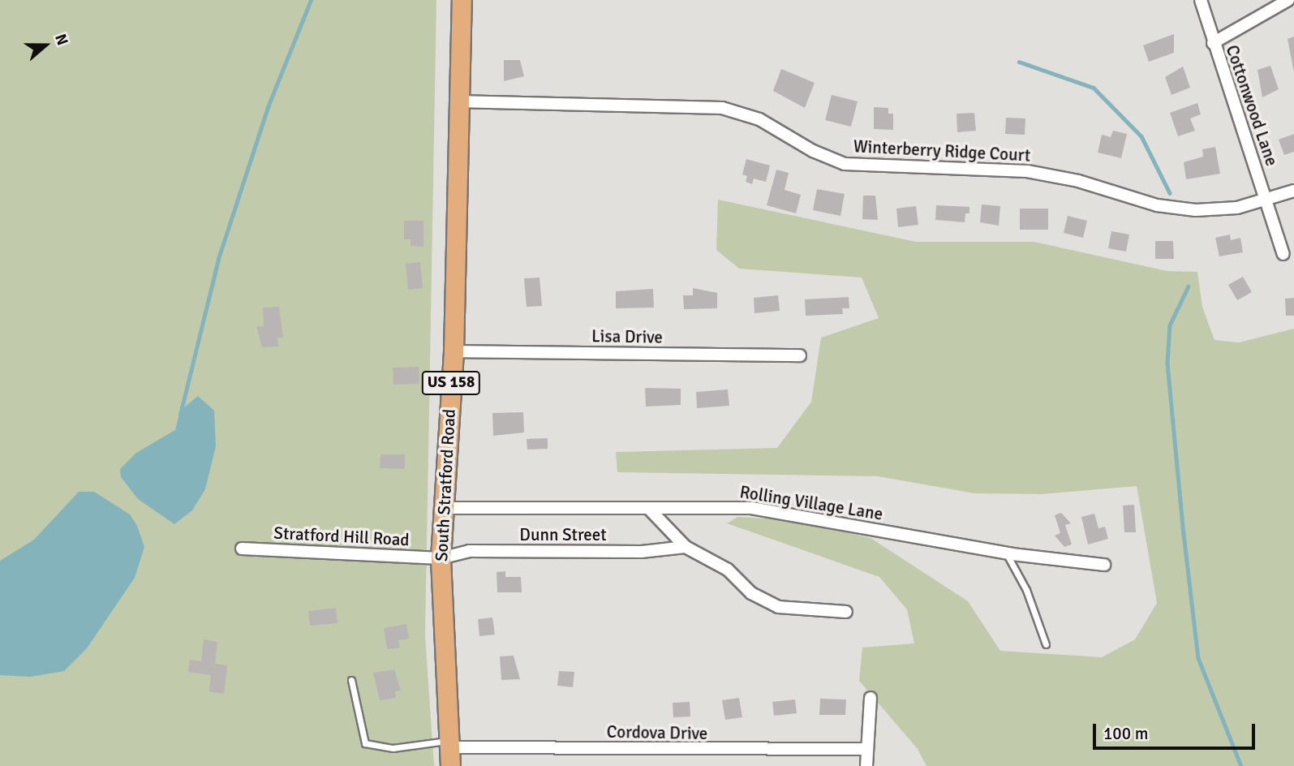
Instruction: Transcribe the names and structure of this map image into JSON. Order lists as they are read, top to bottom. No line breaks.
{"streets":{"main road":["US 158","South Stratford Road"],"street":["Cottonwood Lane","Winterberry Ridge Court","Lisa Drive","Rolling Village Lane","Dunn Street","Stratford Hill Road","Cordova Drive"]},"crossings":[["Cottonwood Lane","Winterberry Ridge Court"],["Winterberry Ridge Court","South Stratford Road"],["Lisa Drive","South Stratford Road"],["South Stratford Road","Rolling Village Lane"],["South Stratford Road","Dunn Street"],["South Stratford Road","Stratford Hill Road"],["South Stratford Road","Cordova Drive"],["Dunn Street","Stratford Hill Road"]],"scale_bar":"100 m","north":"right"}
